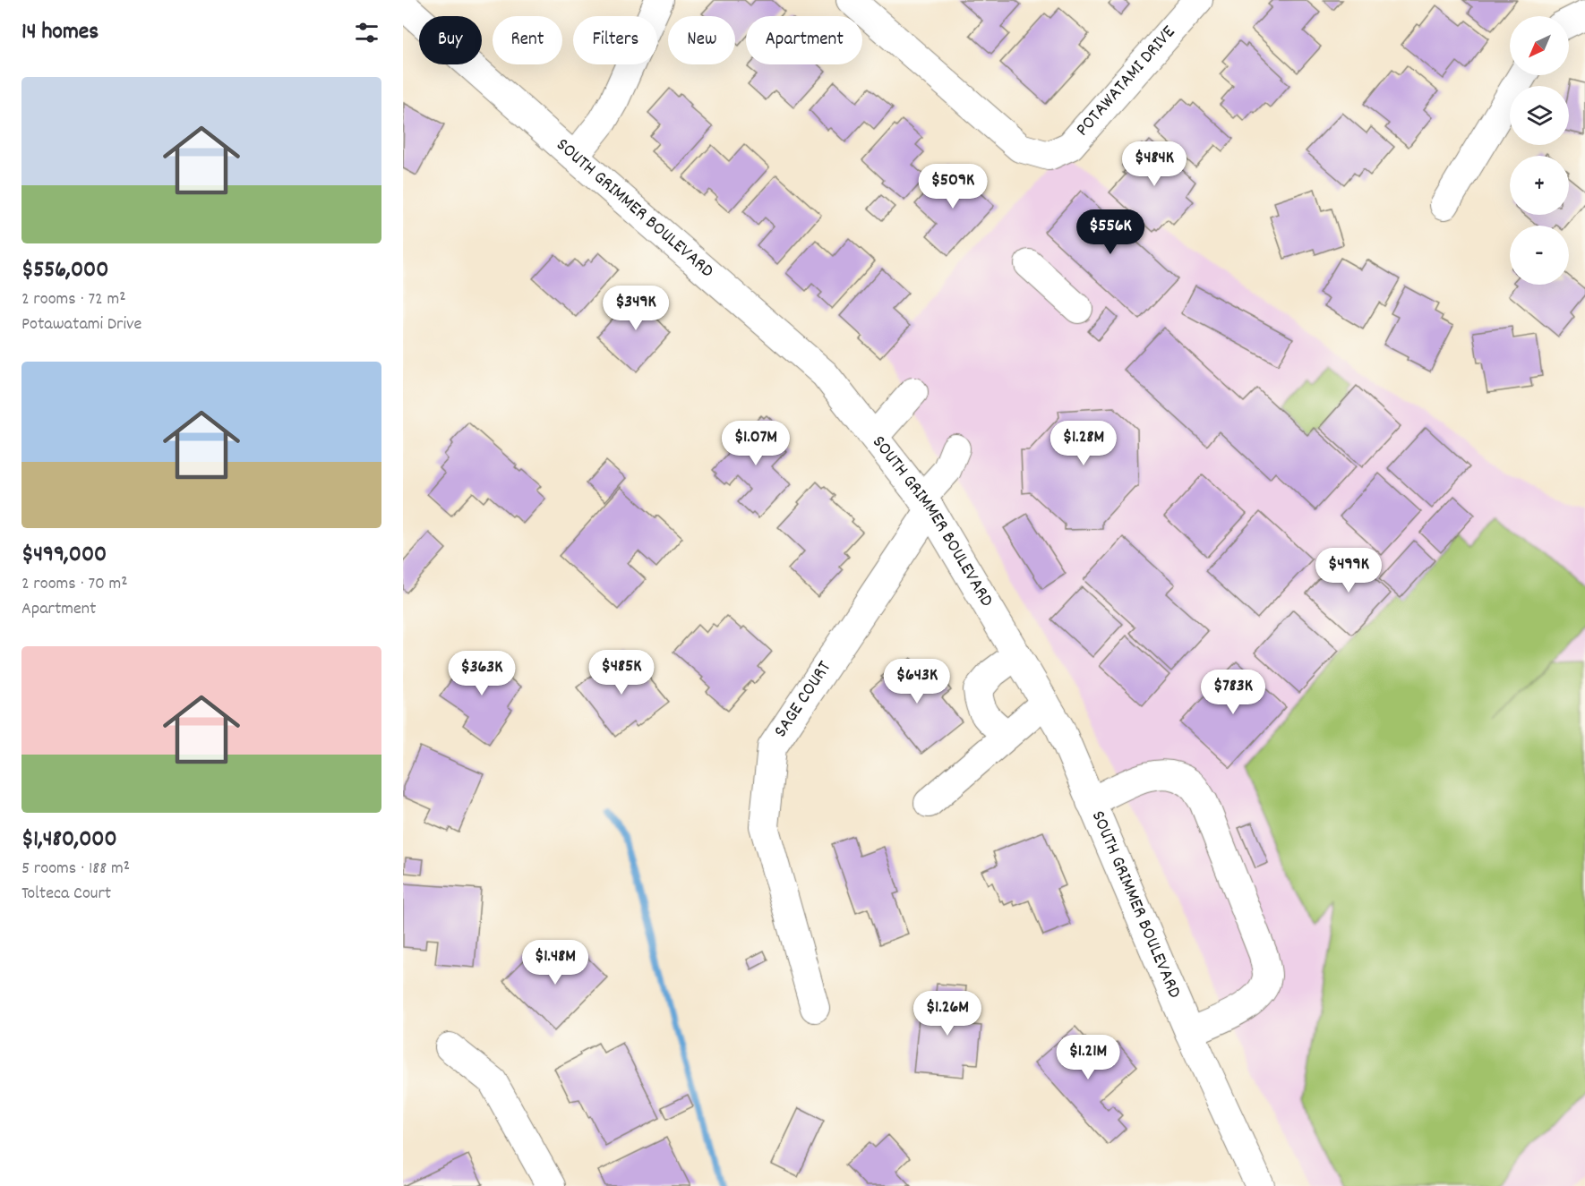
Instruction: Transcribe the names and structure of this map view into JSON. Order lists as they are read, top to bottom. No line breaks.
{"streets":{"street":["POTAWATAMI DRIVE","SOUTH GRIMMER BOULEVARD","SAGE COURT"]},"crossings":[["SOUTH GRIMMER BOULEVARD","SAGE COURT"]],"north":"bottom left","page":{"heading":"14 homes","map_buttons":["+","−"],"chip":["Buy","Rent","Filters","New","Apartment"],"list":[{"name":"$556,000","note":"2 rooms · 72 m² · Potawatami Drive"},{"name":"$499,000","note":"2 rooms · 70 m² · Apartment"},{"name":"$1,480,000","note":"5 rooms · 188 m² · Tolteca Court"}],"price":["$484K","$509K","$556K","$349K","$1.07M","$1.28M","$499K","$485K","$363K","$643K","$783K","$1.48M","$1.26M","$1.21M"]}}
